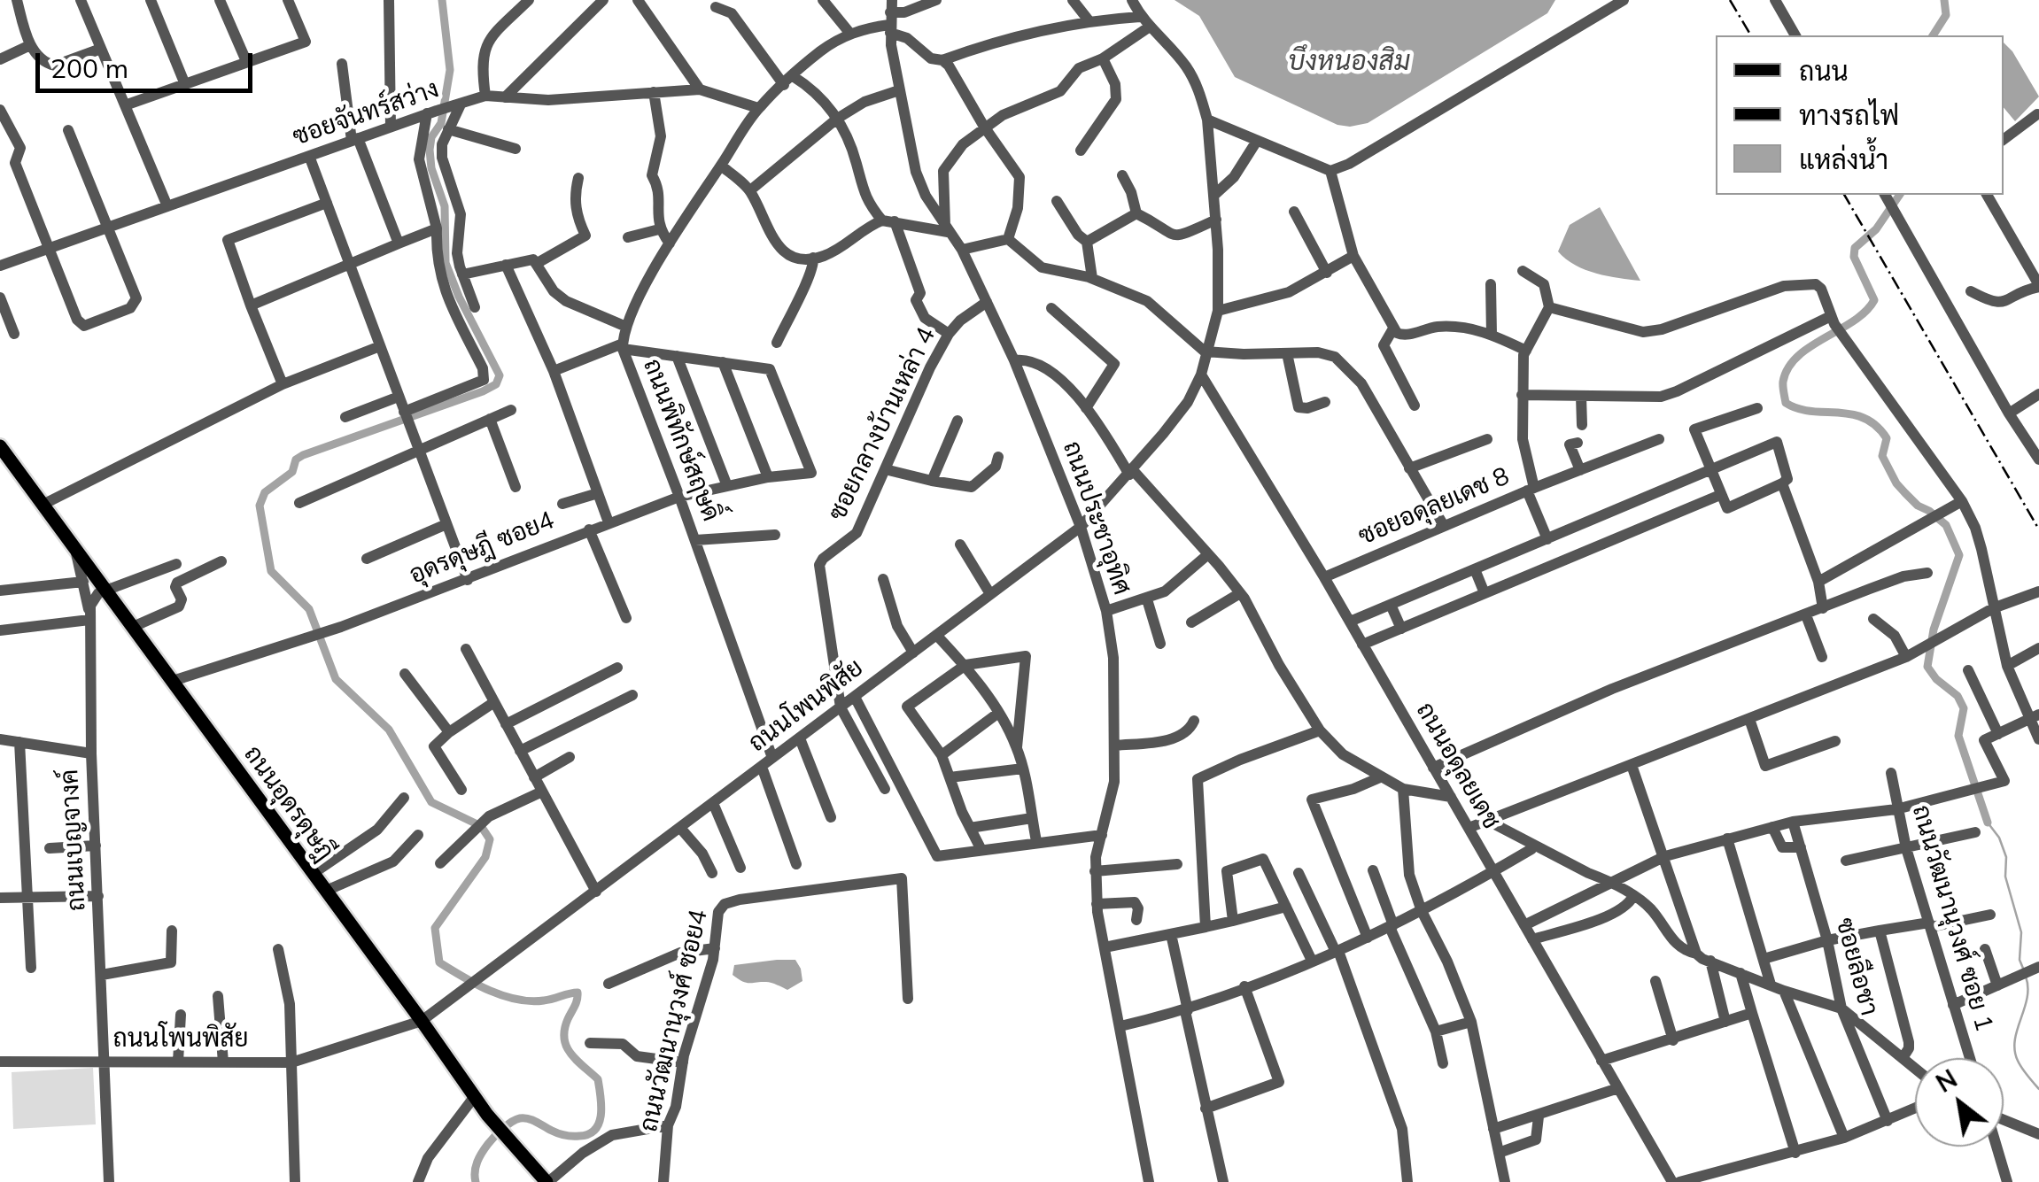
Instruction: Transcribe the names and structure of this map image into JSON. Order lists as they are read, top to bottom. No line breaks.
{"streets":{"main road":["ถนนอุดรดุษฎี"],"street":["ซอยจันทร์สว่าง","ซอยกลางบ้านเหล่า 4","ถนนพิทักษ์สฤษดิ์","ซอยอดุลยเดช 8","ถนนประชาอุทิศ","อุดรดุษฎี ซอย4","ถนนโพนพิสัย","ถนนอดุลยเดช","ถนนเบญจางค์","ถนนวัฒนานุวงศ์ ซอย 1","ซอยลือชา","ถนนวัฒนานุวงศ์ ซอย4"]},"crossings":[["ซอยจันทร์สว่าง","ถนนพิทักษ์สฤษดิ์"],["ซอยกลางบ้านเหล่า 4","ถนนประชาอุทิศ"],["ซอยกลางบ้านเหล่า 4","ถนนโพนพิสัย"],["ถนนพิทักษ์สฤษดิ์","ถนนประชาอุทิศ"],["ถนนพิทักษ์สฤษดิ์","อุดรดุษฎี ซอย4"],["ถนนพิทักษ์สฤษดิ์","ถนนโพนพิสัย"],["ซอยอดุลยเดช 8","ถนนอดุลยเดช"],["ถนนประชาอุทิศ","ถนนโพนพิสัย"],["อุดรดุษฎี ซอย4","ถนนอุดรดุษฎี"],["ถนนโพนพิสัย","ถนนอดุลยเดช"],["ถนนโพนพิสัย","ถนนอุดรดุษฎี"],["ถนนโพนพิสัย","ถนนเบญจางค์"],["ถนนอุดรดุษฎี","ถนนเบญจางค์"]],"water":["บึงหนองสิม"],"legend":["ถนน","ทางรถไฟ","แหล่งน้ำ"],"scale_bar":"200 m","north":"top left"}
